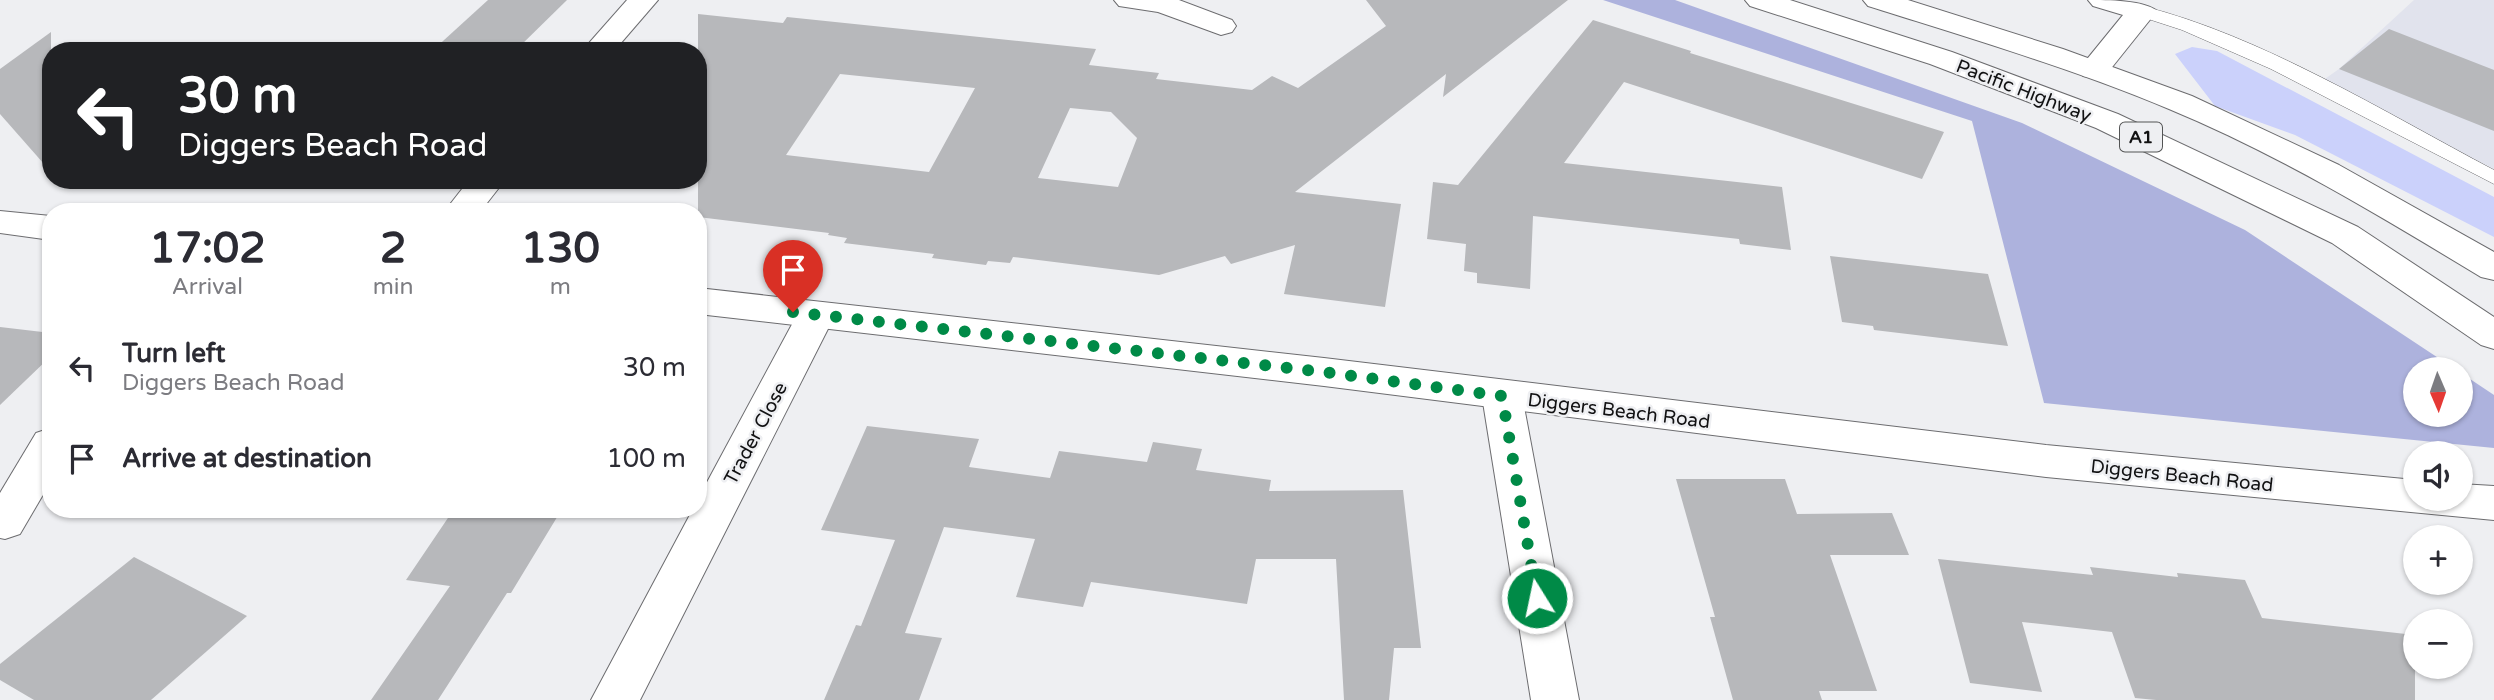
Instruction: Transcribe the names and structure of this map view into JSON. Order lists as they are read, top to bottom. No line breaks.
{"streets":{"main road":["Pacific Highway","A1","Diggers Beach Road","Trader Close"]},"crossings":[["Diggers Beach Road","Trader Close"]],"north":"bottom","page":{"turn":["30 m","Diggers Beach Road"],"eta":["17:02","Arrival","2","min","130","m"],"list":[{"name":"Turn left","note":"Diggers Beach Road","value":"30 m"},{"name":"Arrive at destination","value":"100 m"}],"map_buttons":["+","−"]}}
